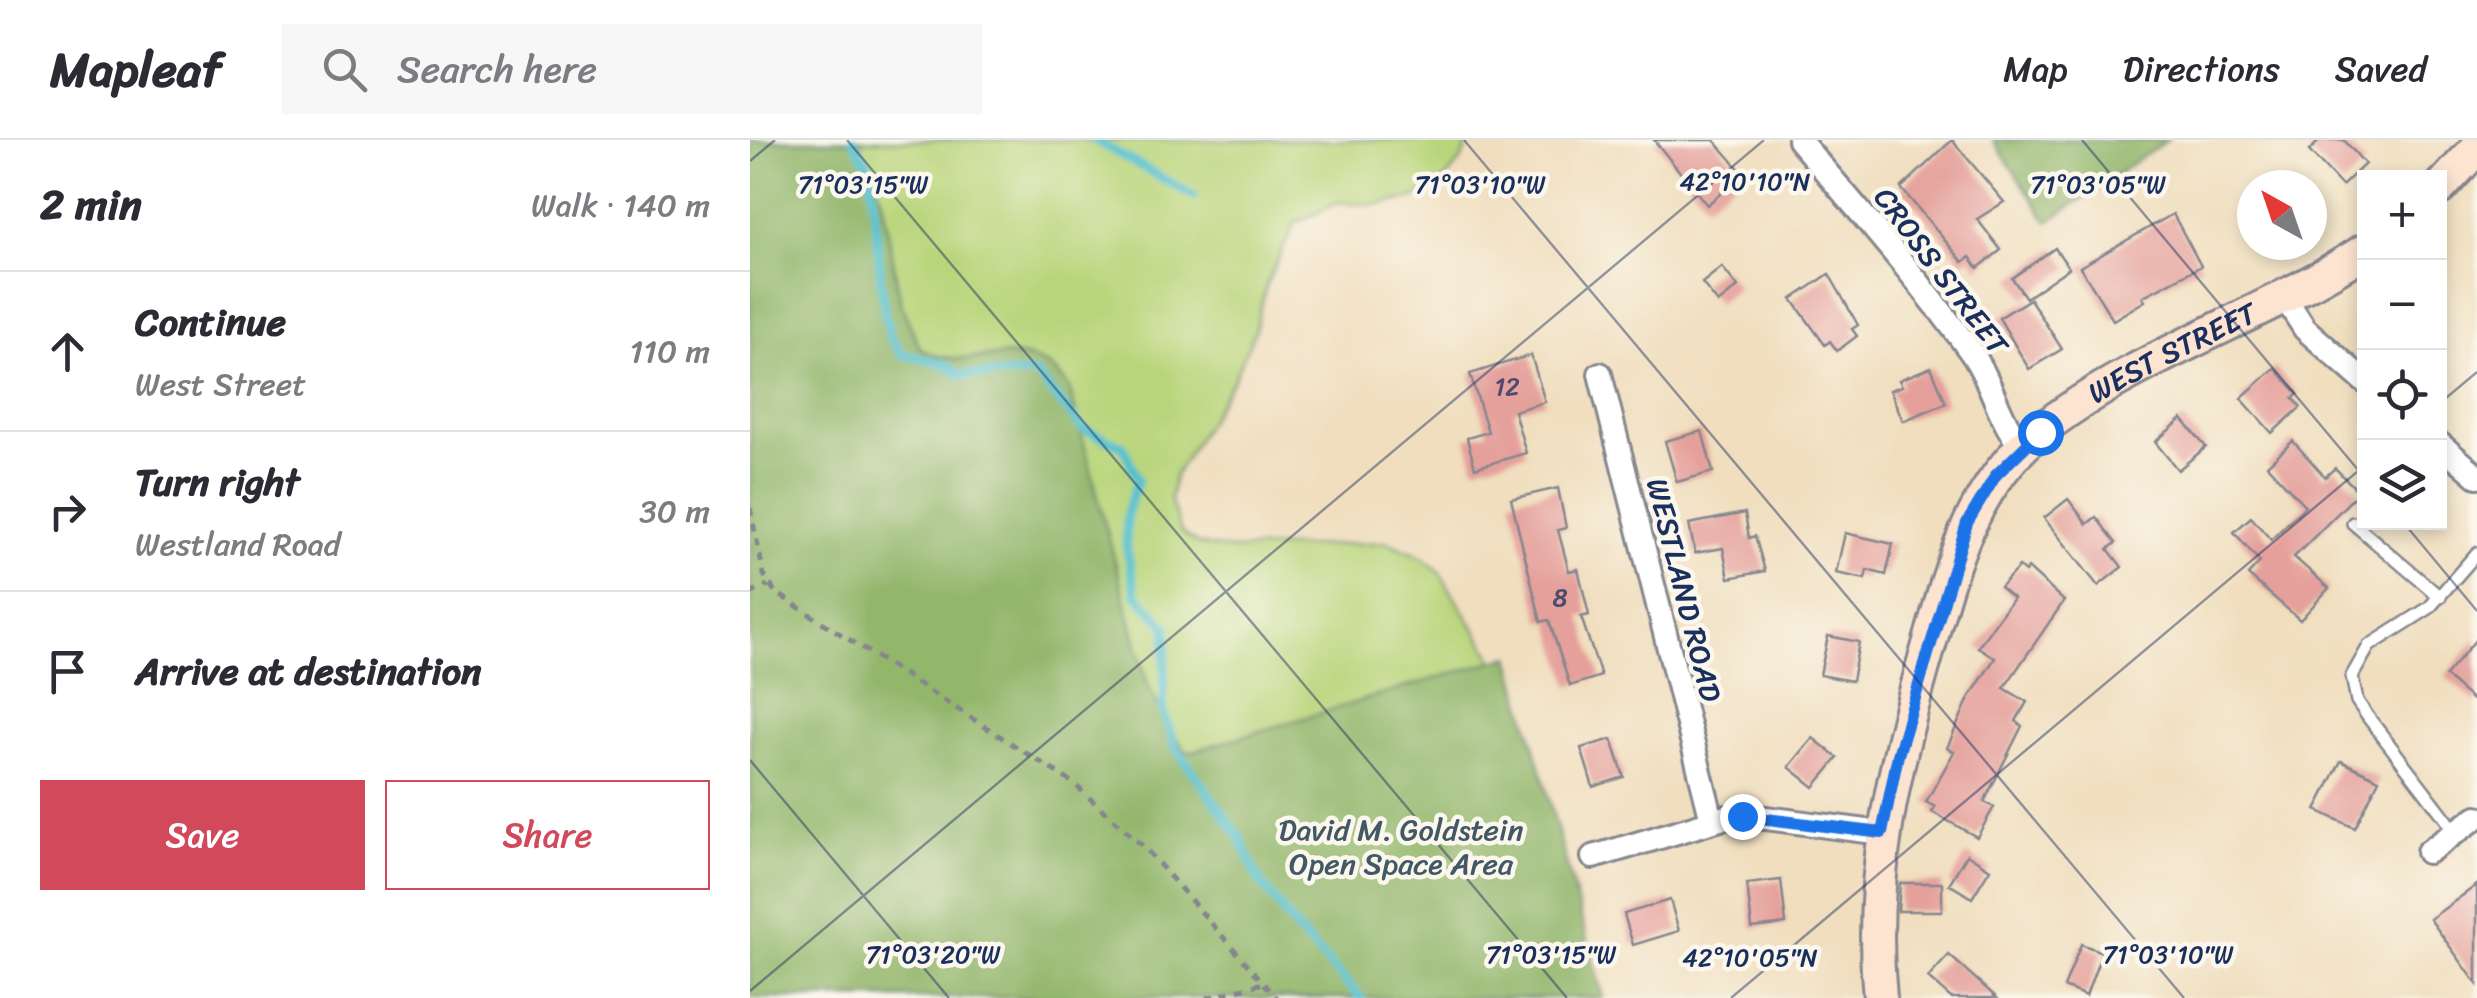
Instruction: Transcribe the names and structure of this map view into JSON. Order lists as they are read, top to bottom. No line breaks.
{"streets":{"main road":["WEST STREET"],"street":["CROSS STREET","WESTLAND ROAD"]},"crossings":[["CROSS STREET","WEST STREET"]],"parks":["David M. Goldstein Open Space Area"],"house_numbers":["12","8"],"north":"top left","page":{"header":"Mapleaf","search":"Search here","nav":["Map","Directions","Saved"],"heading":["2 min","Walk · 140 m"],"map_buttons":["+","−"],"list":[["Continue","West Street","110 m"],["Turn right","Westland Road","30 m"],"Arrive at destination"],"buttons":["Save","Share"]},"coordinates":["42°10'10\"N","71°03'05\"W","71°03'15\"W","71°03'10\"W","71°03'20\"W","42°10'05\"N"]}
